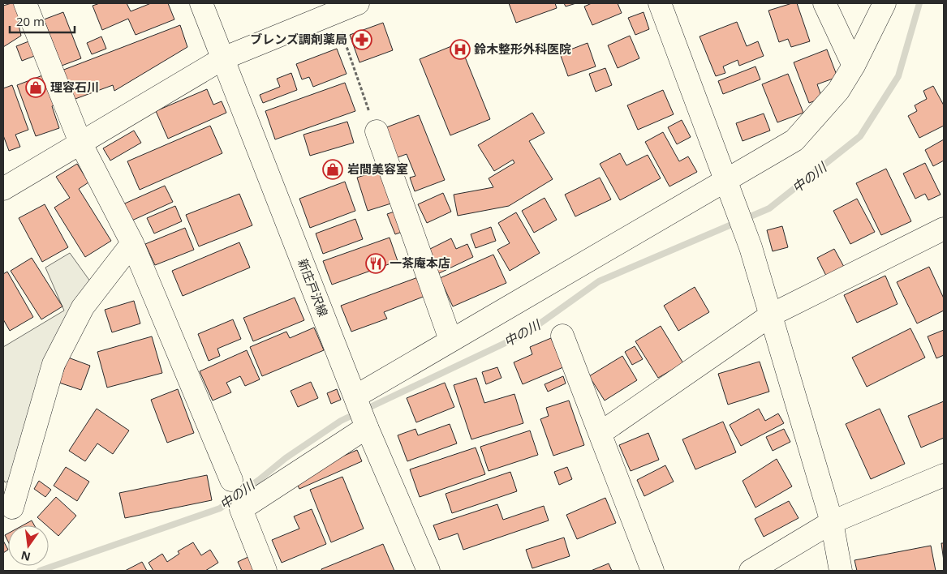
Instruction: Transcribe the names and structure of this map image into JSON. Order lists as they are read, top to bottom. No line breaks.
{"streets":{"street":["新庄戸沢線"]},"water":["中の川"],"places":{"pharmacy":["ブレンズ調剤薬局"],"hospital":["鈴木整形外科医院"],"shop":["理容石川","岩間美容室"],"restaurant":["一茶庵本店"]},"scale_bar":"20 m","north":"bottom"}
